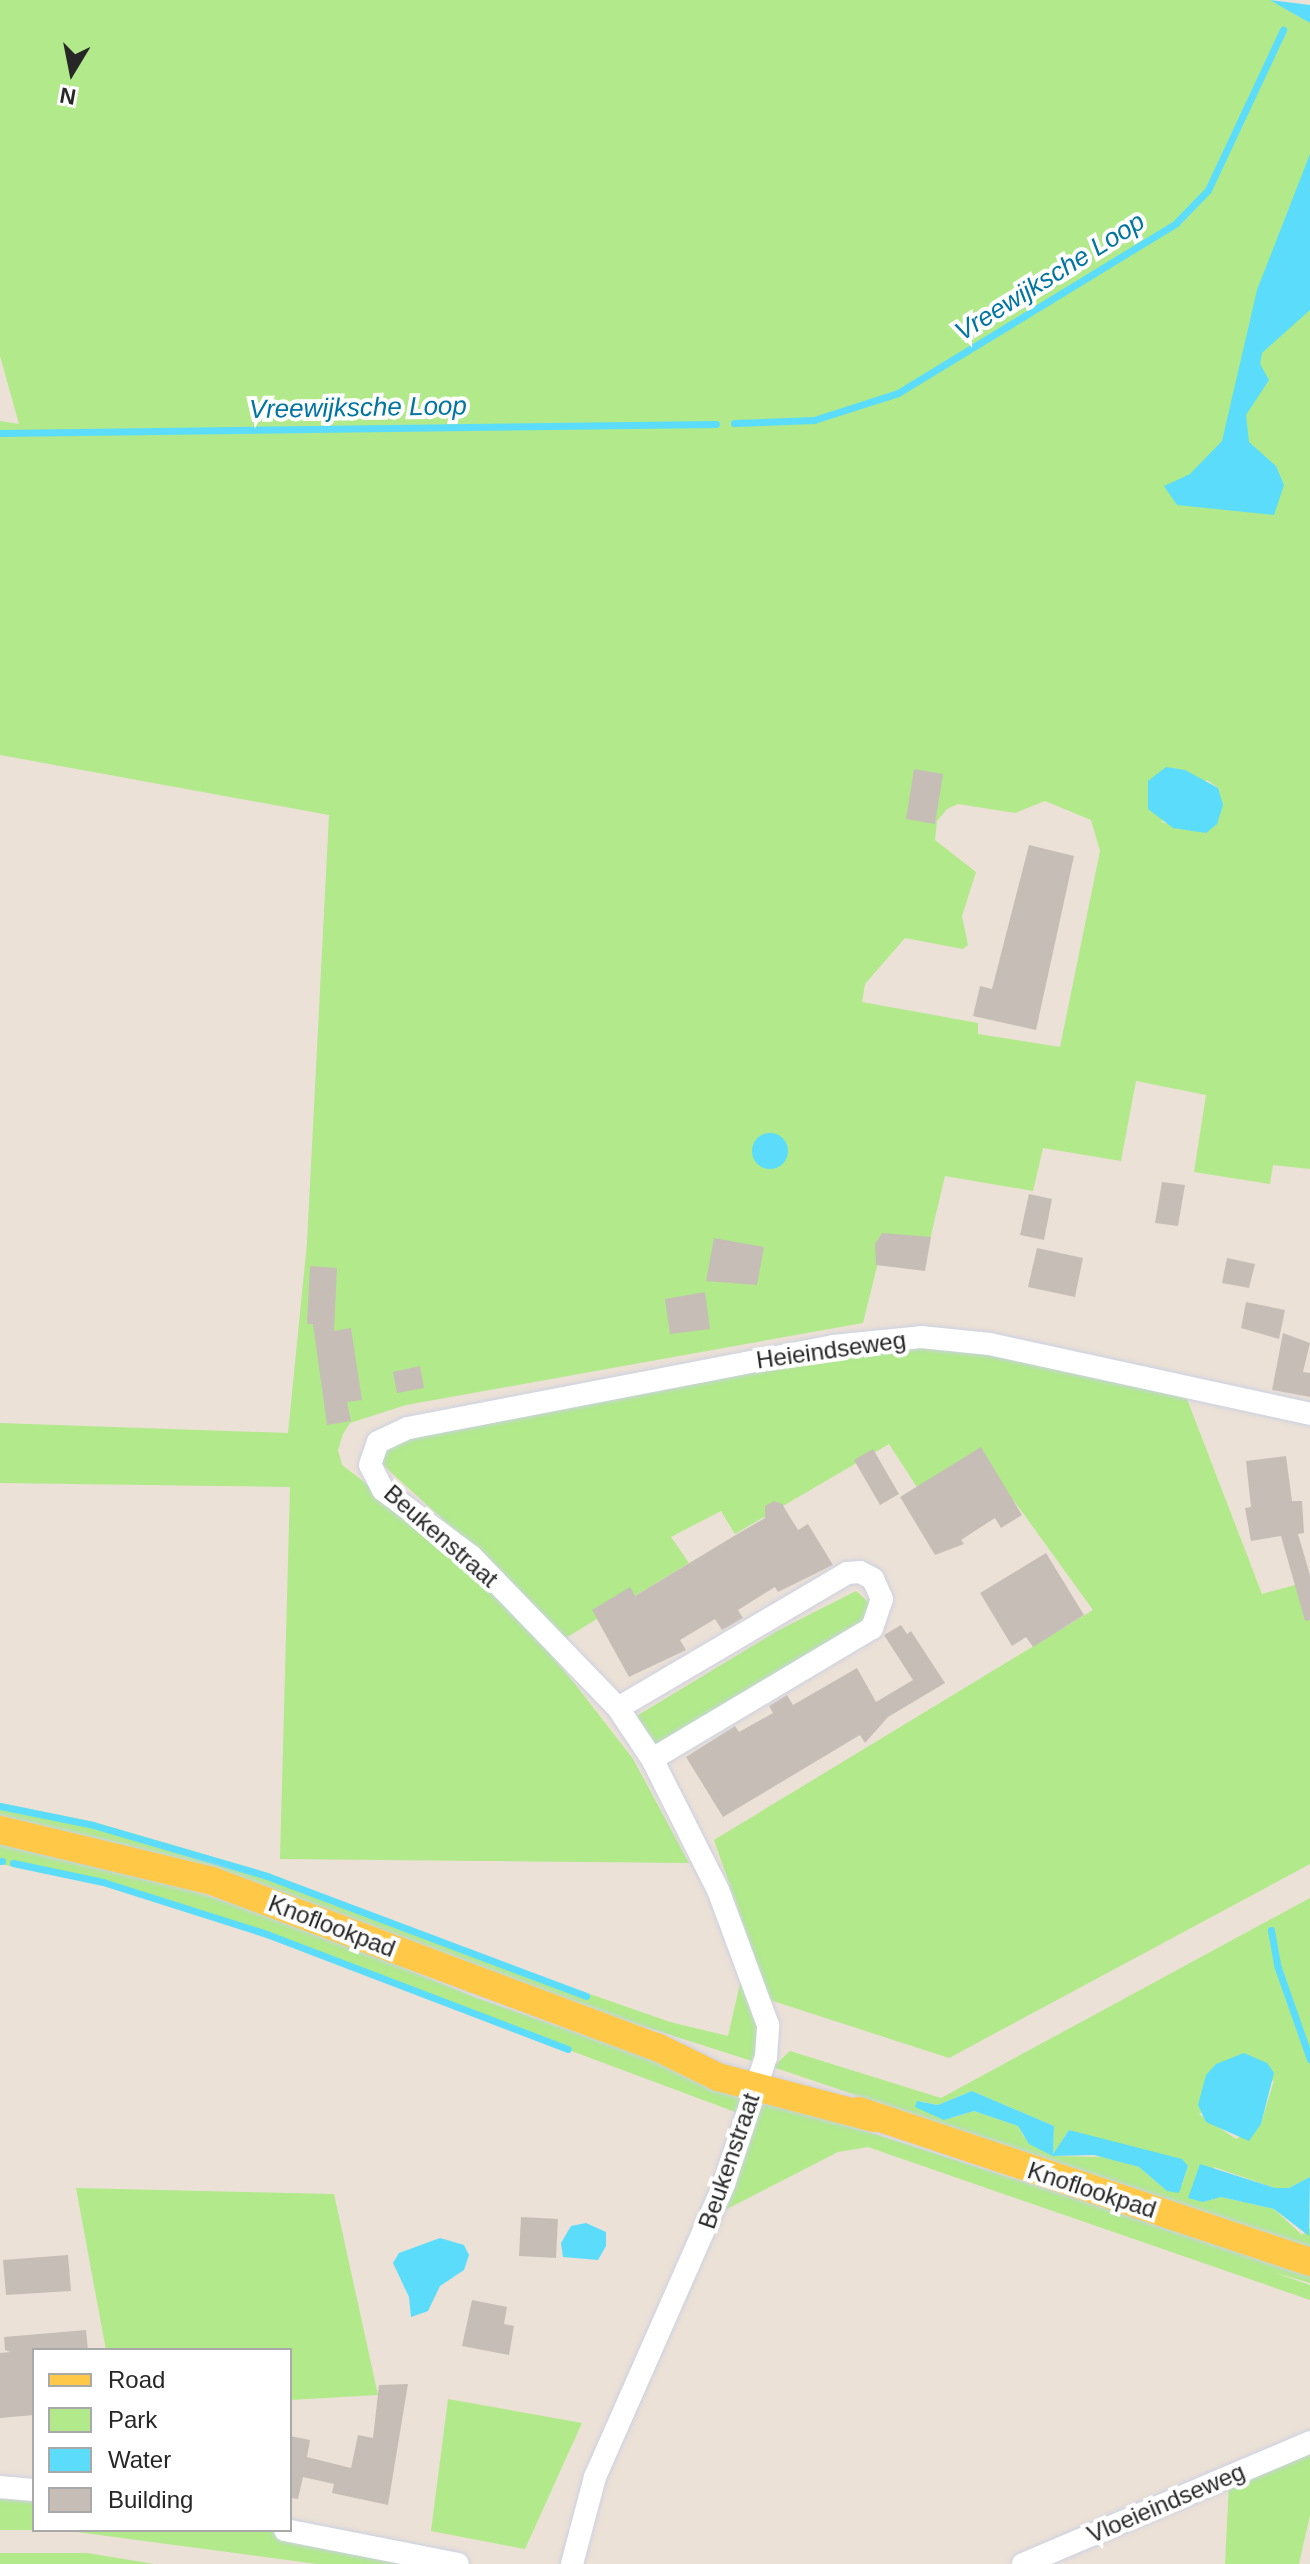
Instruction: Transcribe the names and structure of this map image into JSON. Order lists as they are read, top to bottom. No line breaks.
{"streets":{"main road":["Knoflookpad"],"street":["Heieindseweg","Beukenstraat","Vloeieindseweg"]},"crossings":[["Heieindseweg","Beukenstraat"],["Beukenstraat","Knoflookpad"]],"water":["Vreewijksche Loop"],"legend":["Road","Park","Water","Building"],"north":"bottom"}
